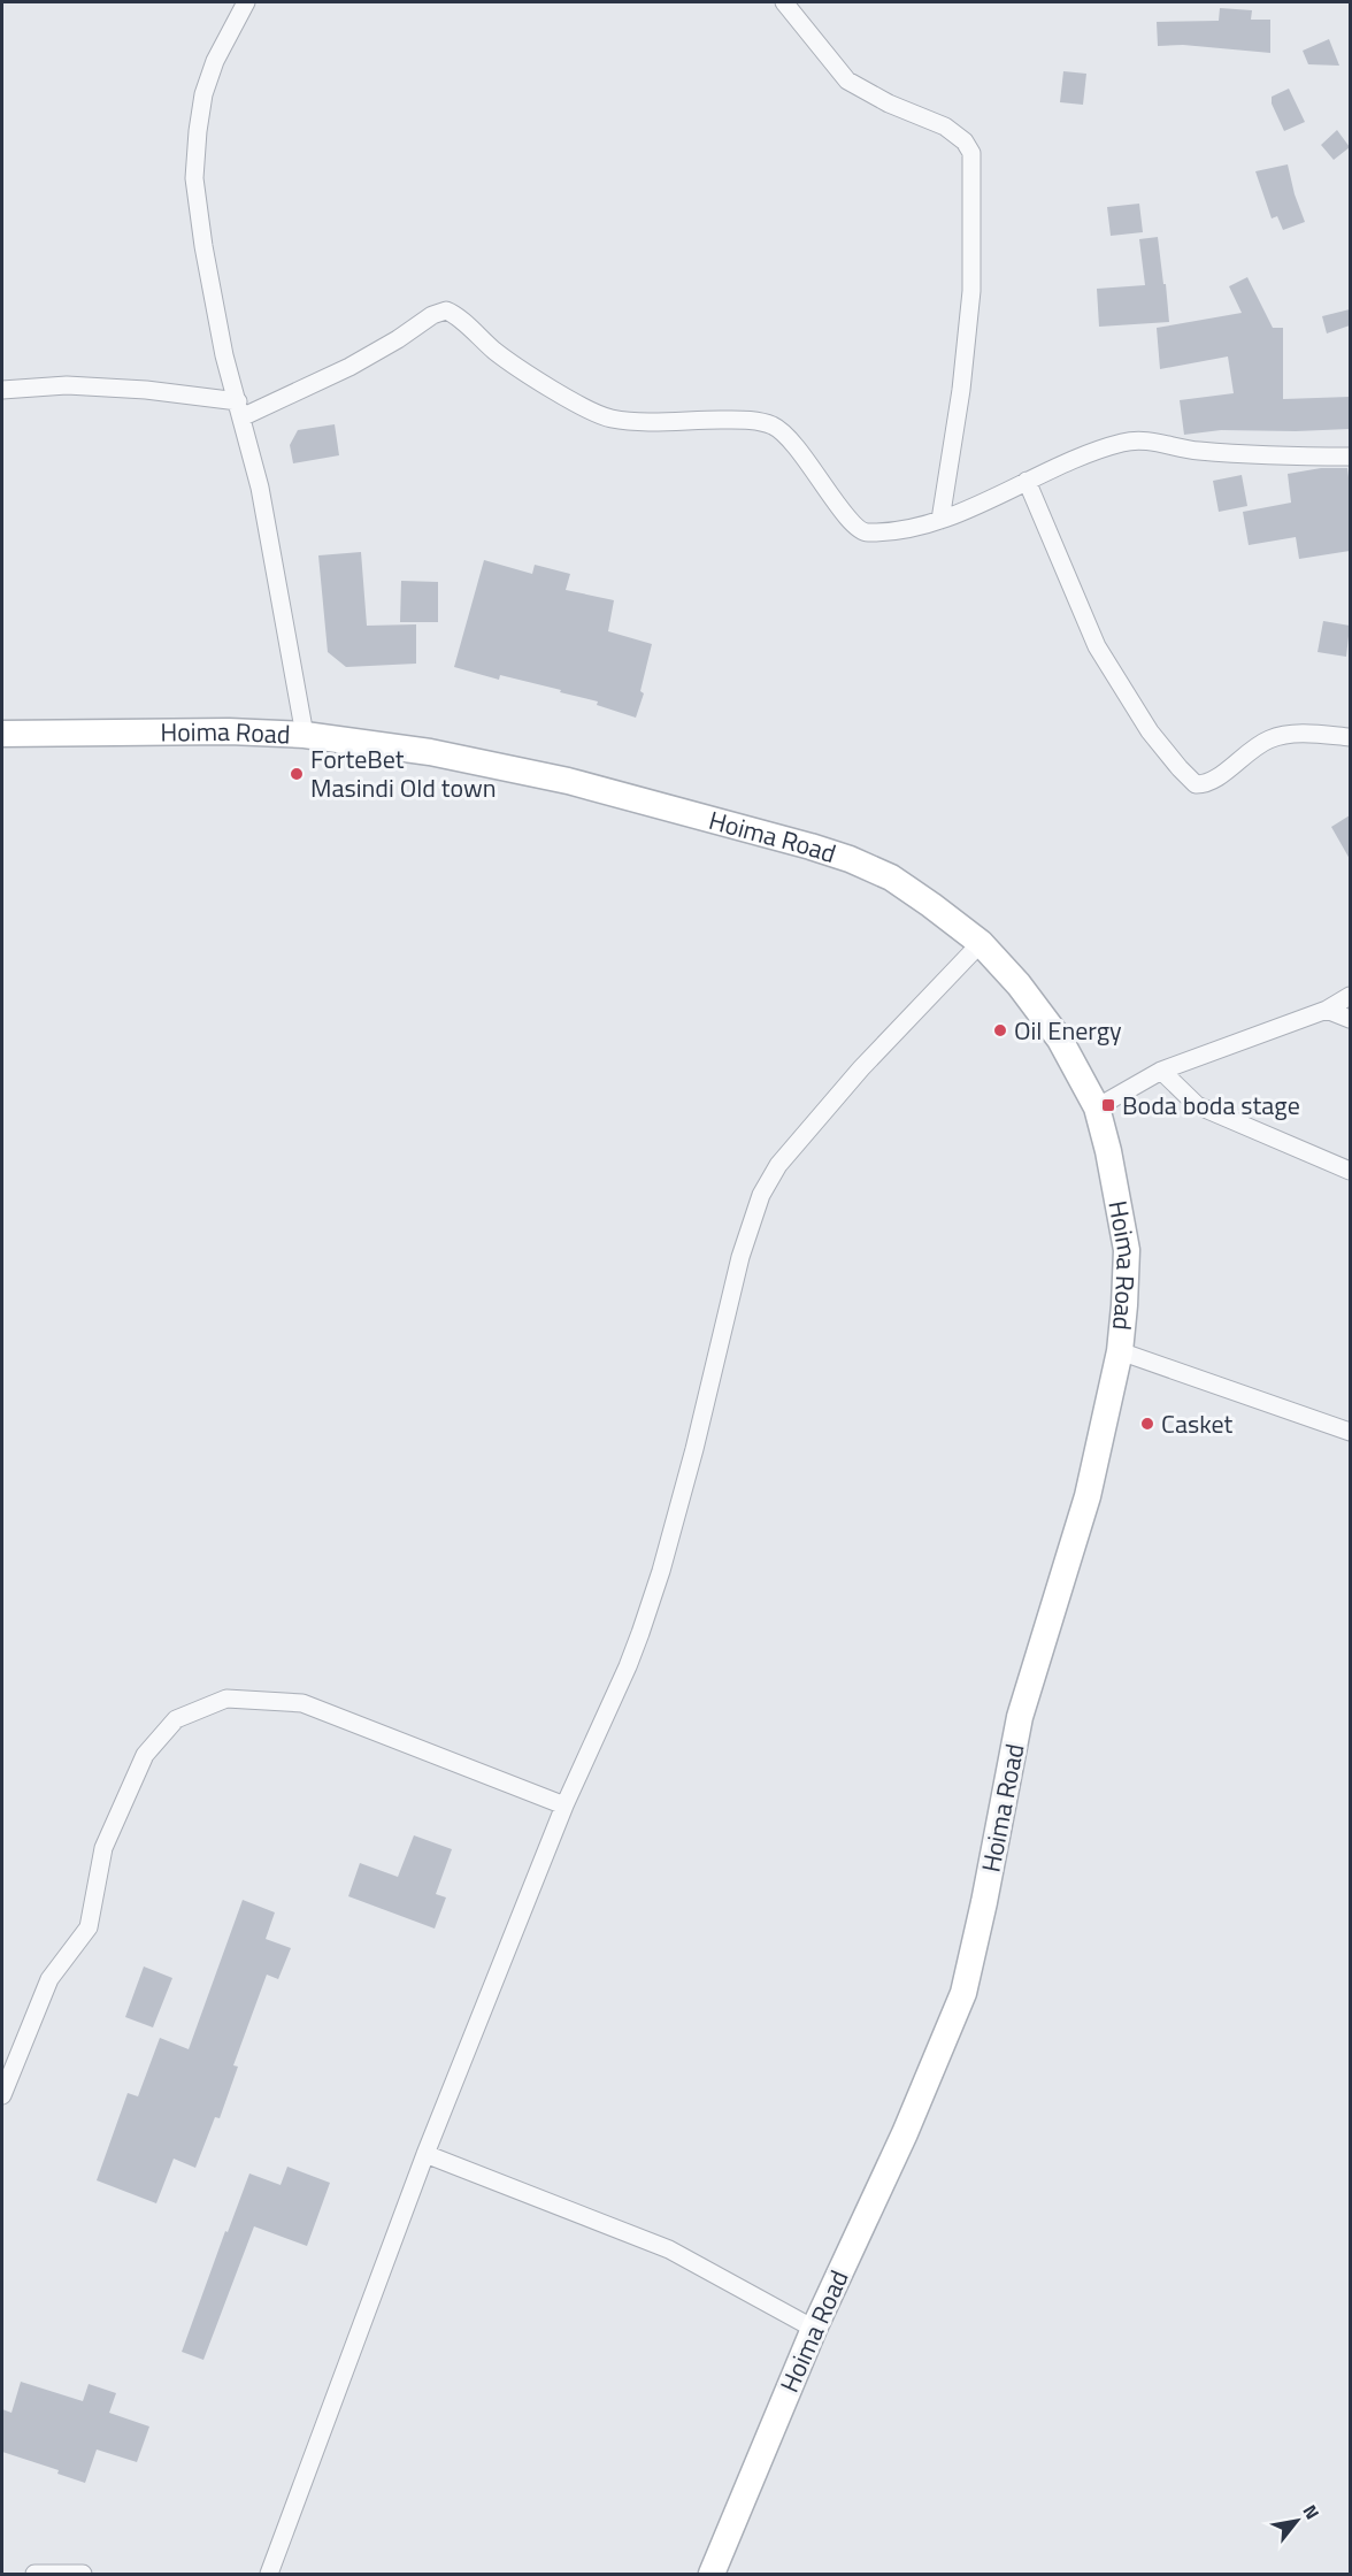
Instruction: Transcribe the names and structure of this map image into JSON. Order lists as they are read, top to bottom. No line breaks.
{"streets":{"main road":["Hoima Road"]},"places":{"other":["ForteBet Masindi Old town","Oil Energy","Casket"],"transit":["Boda boda stage"]},"north":"top right"}
